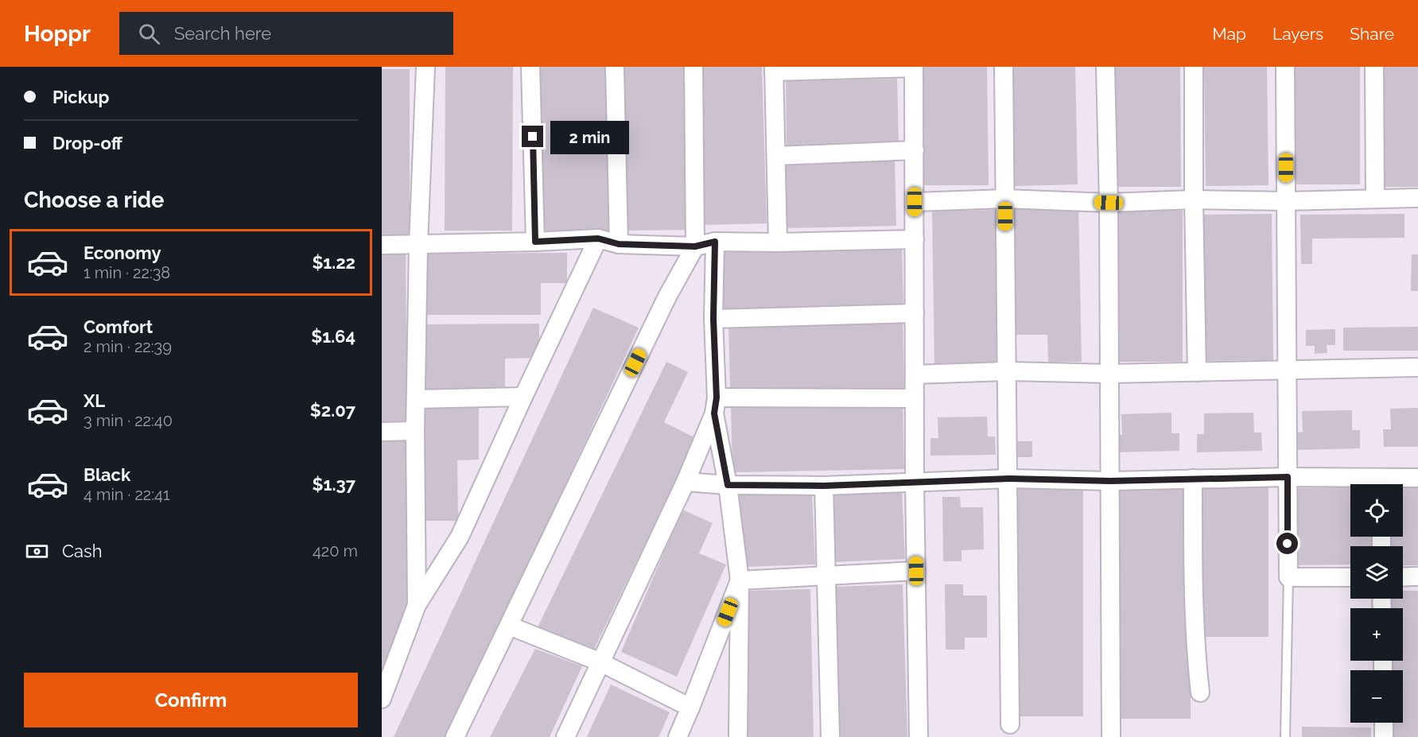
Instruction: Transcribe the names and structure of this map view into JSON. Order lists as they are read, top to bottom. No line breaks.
{"page":{"header":"Hoppr","search":"Search here","nav":["Map","Layers","Share"],"banner":["Pickup","Drop-off"],"bubble":"2 min","heading":"Choose a ride","list":[{"name":"Economy","note":"1 min · 22:38","value":"$1.22"},{"name":"Comfort","note":"2 min · 22:39","value":"$1.64"},{"name":"XL","note":"3 min · 22:40","value":"$2.07"},{"name":"Black","note":"4 min · 22:41","value":"$1.37"}],"map_buttons":["+","−"],"pay":["Cash","420 m"],"buttons":"Confirm"}}
